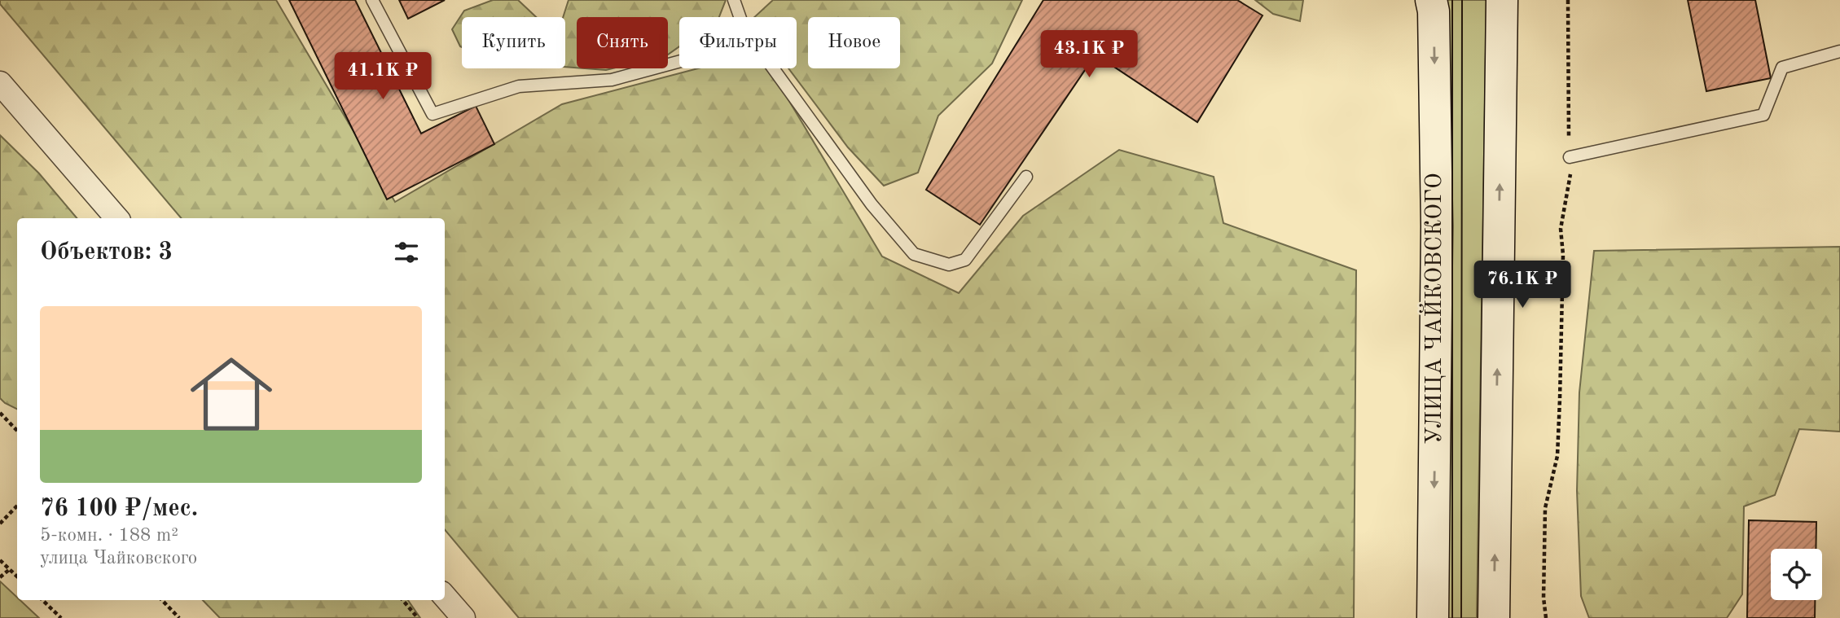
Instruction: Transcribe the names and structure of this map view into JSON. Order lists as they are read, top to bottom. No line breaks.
{"streets":{"main road":["УЛИЦА ЧАЙКОВСКОГО"]},"page":{"chip":["Купить","Снять","Фильтры","Новое"],"price":["43.1K ₽","41.1K ₽","76.1K ₽"],"heading":"Объектов: 3","list":[{"name":"76 100 ₽/мес.","note":"5-комн. · 188 m² · улица Чайковского"}]}}
